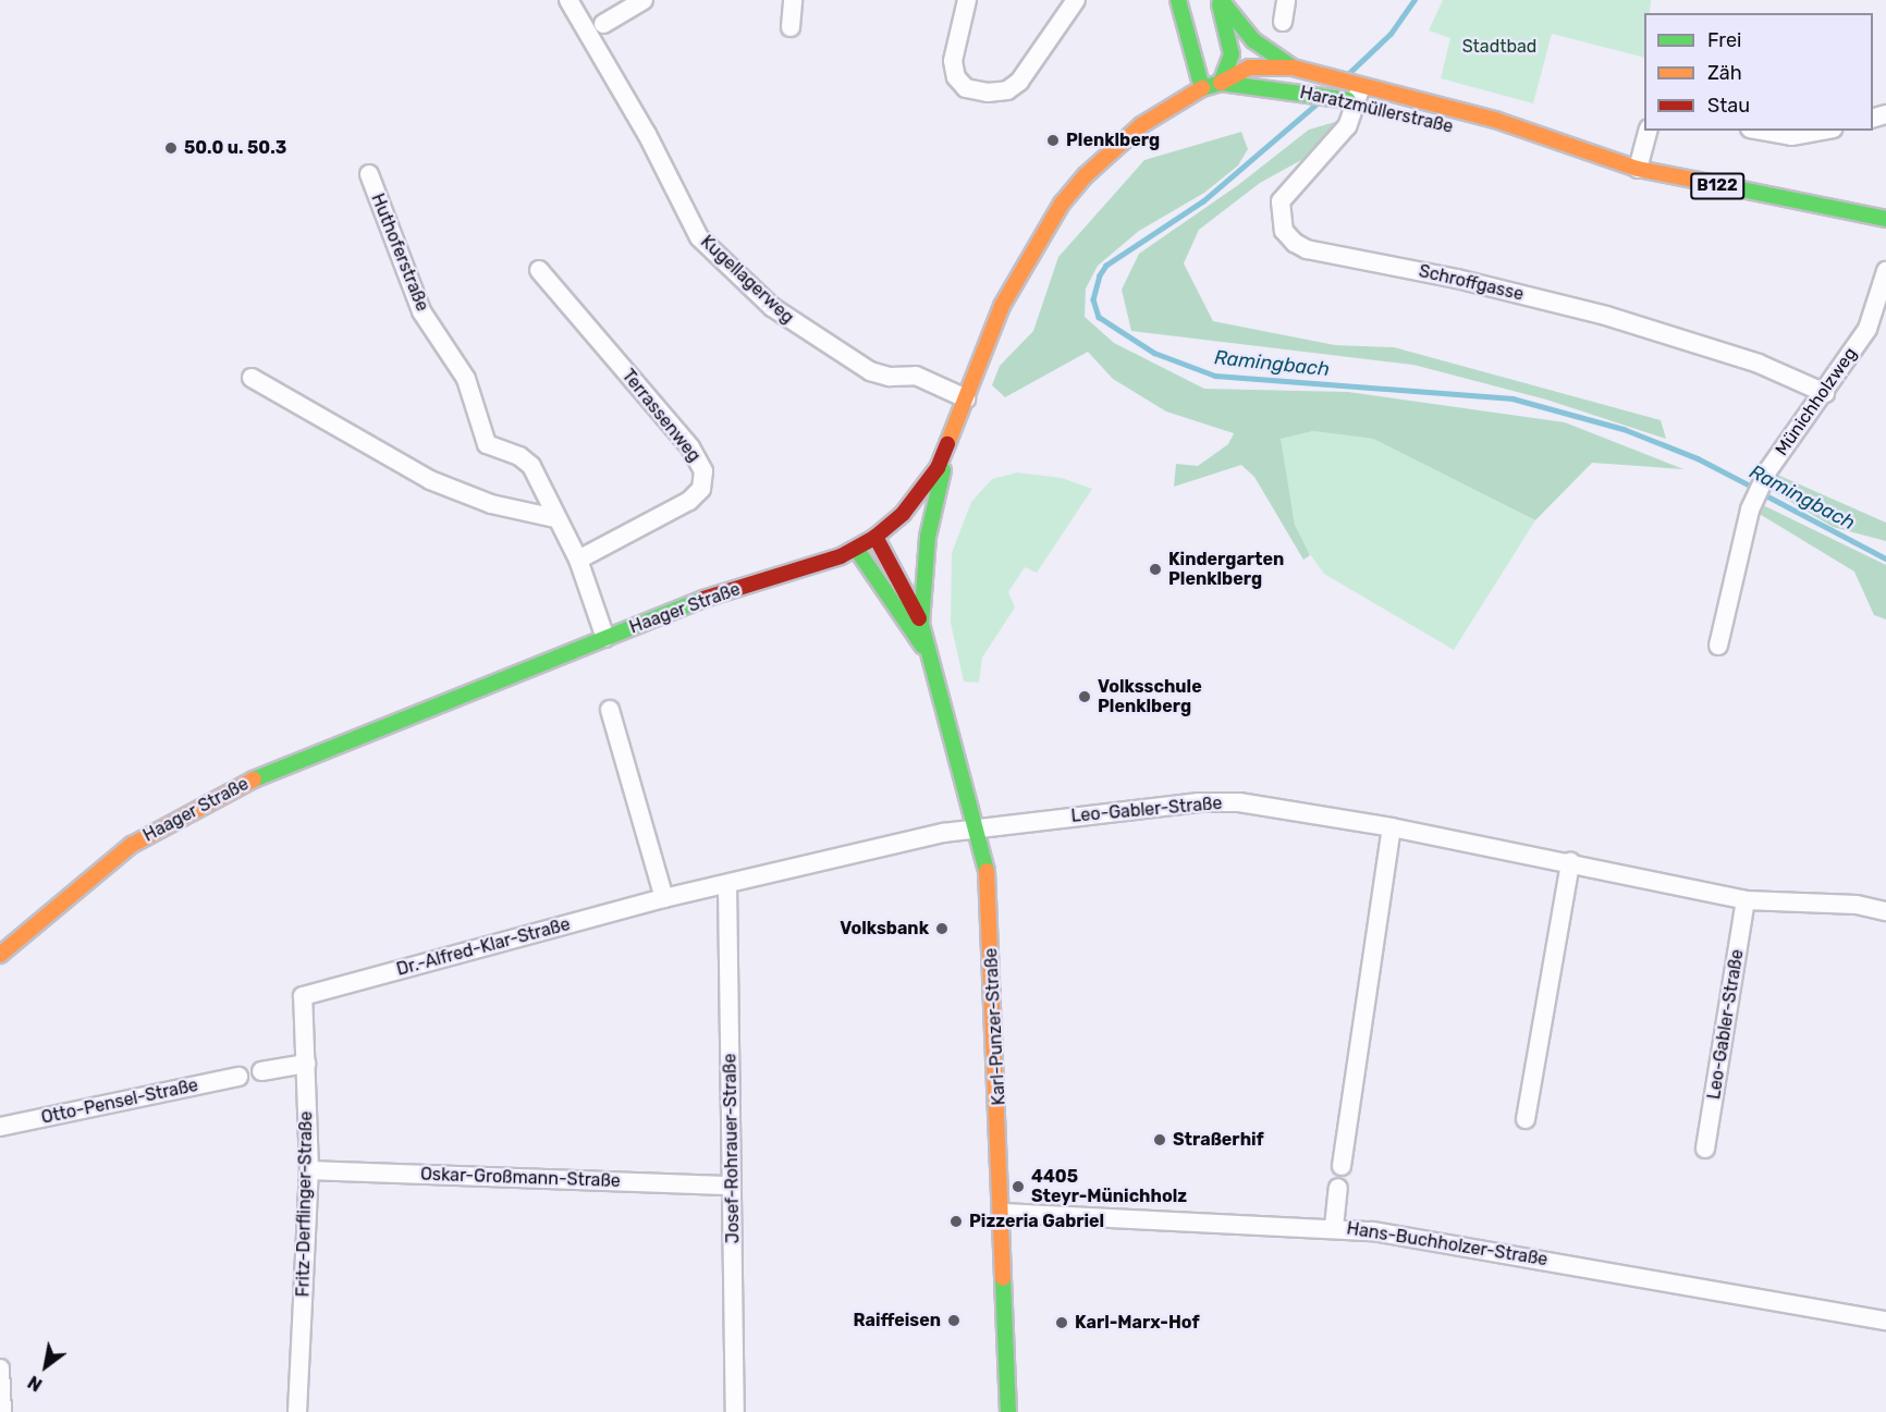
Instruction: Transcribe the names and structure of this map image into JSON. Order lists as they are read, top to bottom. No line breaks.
{"streets":{"main road":["Haratzmüllerstraße","B122","Haager Straße","Karl-Punzer-Straße"],"street":["Huthoferstraße","Kugellagerweg","Schroffgasse","Münichholzweg","Terrassenweg","Leo-Gabler-Straße","Dr.-Alfred-Klar-Straße","Otto-Pensel-Straße","Josef-Rohrauer-Straße","Oskar-Großmann-Straße","Fritz-Derflinger-Straße","Hans-Buchholzer-Straße"]},"crossings":[["Haratzmüllerstraße","B122"],["Haratzmüllerstraße","Schroffgasse"],["Haratzmüllerstraße","Haager Straße"],["Huthoferstraße","Terrassenweg"],["Huthoferstraße","Haager Straße"],["Kugellagerweg","Haager Straße"],["Schroffgasse","Münichholzweg"],["Haager Straße","Karl-Punzer-Straße"],["Leo-Gabler-Straße","Dr.-Alfred-Klar-Straße"],["Leo-Gabler-Straße","Karl-Punzer-Straße"],["Dr.-Alfred-Klar-Straße","Karl-Punzer-Straße"],["Dr.-Alfred-Klar-Straße","Josef-Rohrauer-Straße"],["Dr.-Alfred-Klar-Straße","Fritz-Derflinger-Straße"],["Karl-Punzer-Straße","Hans-Buchholzer-Straße"],["Josef-Rohrauer-Straße","Oskar-Großmann-Straße"],["Oskar-Großmann-Straße","Fritz-Derflinger-Straße"]],"water":["Ramingbach"],"parks":["Stadtbad"],"places":["Plenklberg","50.0 u. 50.3","Kindergarten Plenklberg","Volksschule Plenklberg","Volksbank","Straßerhif","4405 Steyr-Münichholz","Pizzeria Gabriel","Raiffeisen","Karl-Marx-Hof"],"legend":["Frei","Zäh","Stau"],"north":"bottom left"}
